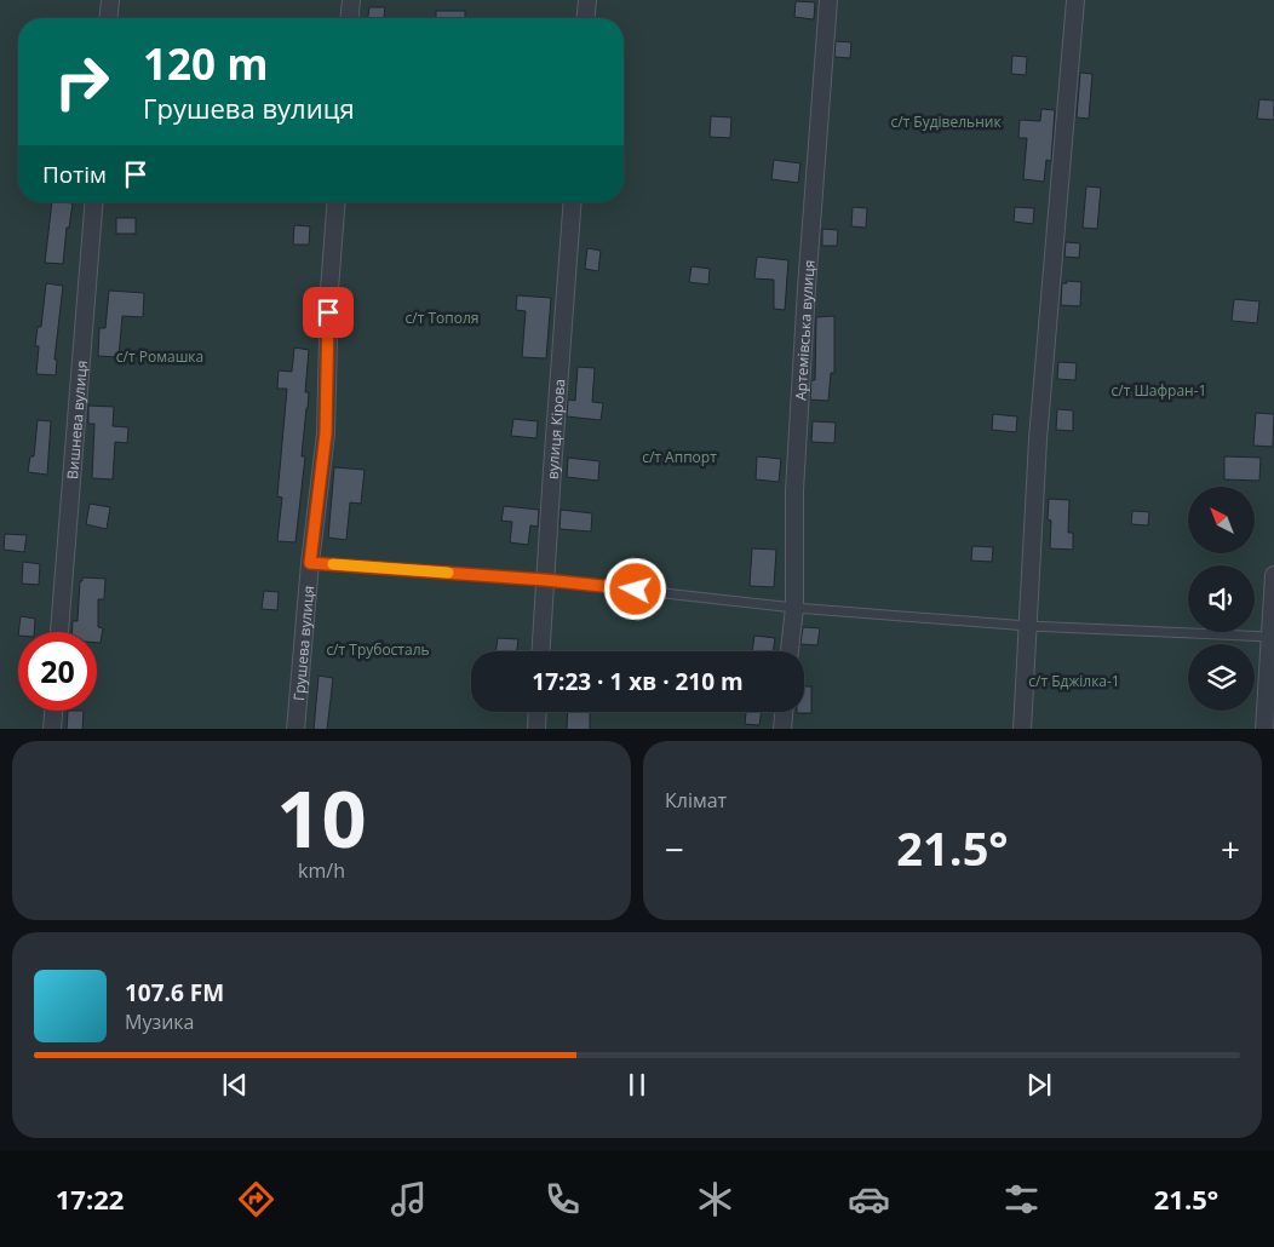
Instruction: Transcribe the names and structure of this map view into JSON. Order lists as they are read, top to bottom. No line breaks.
{"streets":{"street":["Артемівська вулиця","Вишнева вулиця","вулиця Кірова","Грушева вулиця"]},"parks":["с/т Будівельник","с/т Тополя","с/т Ромашка","с/т Шафран-1","с/т Аппорт","с/т Трубосталь","с/т Бджілка-1"],"north":"top left","page":{"turn":["120 m","Грушева вулиця"],"then":"Потім","limit":"20","trip":"17:23 · 1 хв · 210 m","tile":[["10","km/h"],"Клімат"],"heat":["−","21.5°","+"],"song":["107.6 FM","Музика"],"tabs":["17:22","21.5°"]}}
